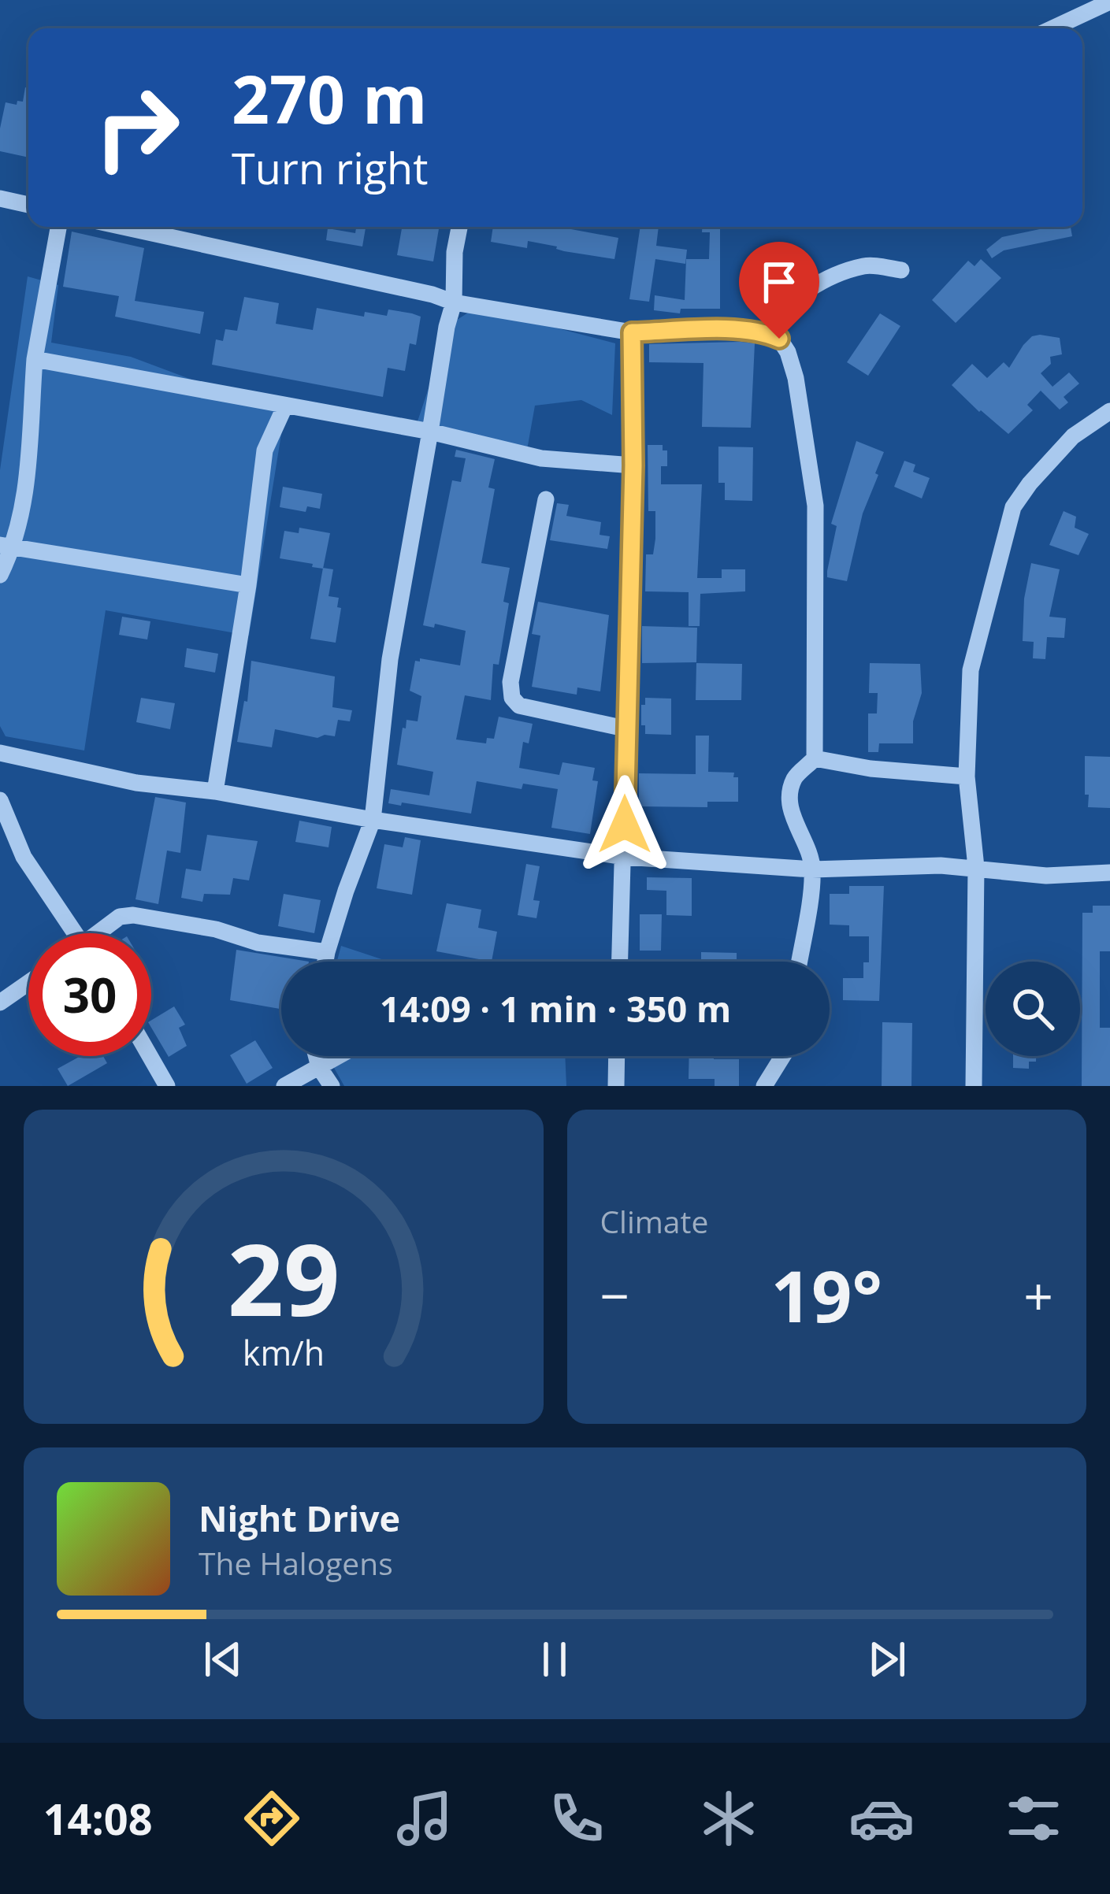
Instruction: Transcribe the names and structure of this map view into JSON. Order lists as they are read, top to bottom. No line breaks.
{"page":{"turn":["270 m","Turn right"],"limit":"30","trip":"14:09 · 1 min · 350 m","tile":"Climate","heat":["−","19°","+"],"song":["Night Drive","The Halogens"],"tabs":"14:08","gauge":["29","km/h"]}}
